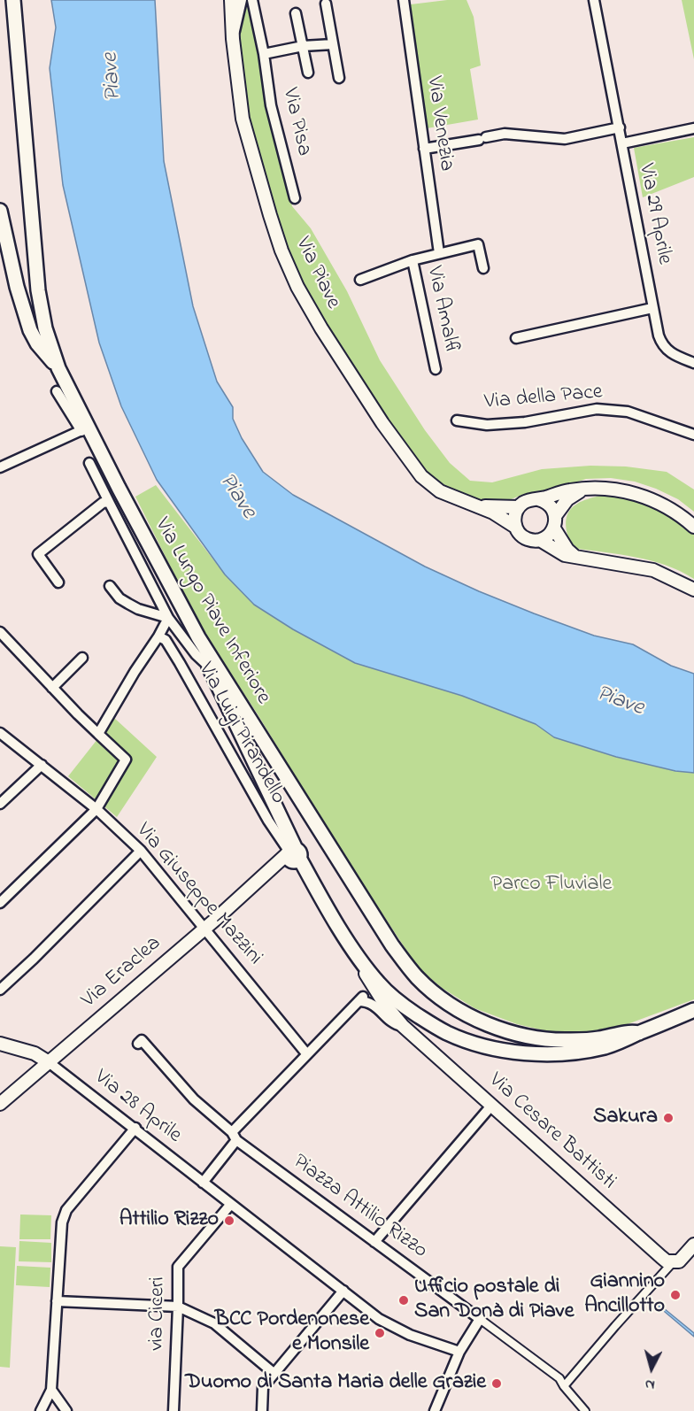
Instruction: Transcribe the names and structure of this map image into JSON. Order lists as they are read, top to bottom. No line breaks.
{"streets":{"main road":["Via Lungo Piave Inferiore","Via Cesare Battisti"],"street":["Via Pisa","Via Venezia","Via 29 Aprile","Via Piave","Via Amalfi","Via della Pace","Via Luigi Pirandello","Via Giuseppe Mazzini","Via Eraclea","Via 28 Aprile","Piazza Attilio Rizzo","via Ciceri"]},"crossings":[["Via Venezia","Via Amalfi"],["Via Lungo Piave Inferiore","Via Cesare Battisti"],["Via Luigi Pirandello","Via Eraclea"],["Via Luigi Pirandello","Via Cesare Battisti"],["Via Giuseppe Mazzini","Via Eraclea"],["Via Giuseppe Mazzini","Via Cesare Battisti"],["Via Eraclea","Via 28 Aprile"],["Via Eraclea","Via Cesare Battisti"]],"water":["Piave"],"parks":["Parco Fluviale"],"places":["Sakura","Attilio Rizzo","Giannino Ancillotto","Ufficio postale di San Donà di Piave","BCC Pordenonese e Monsile","Duomo di Santa Maria delle Grazie"],"north":"bottom"}
